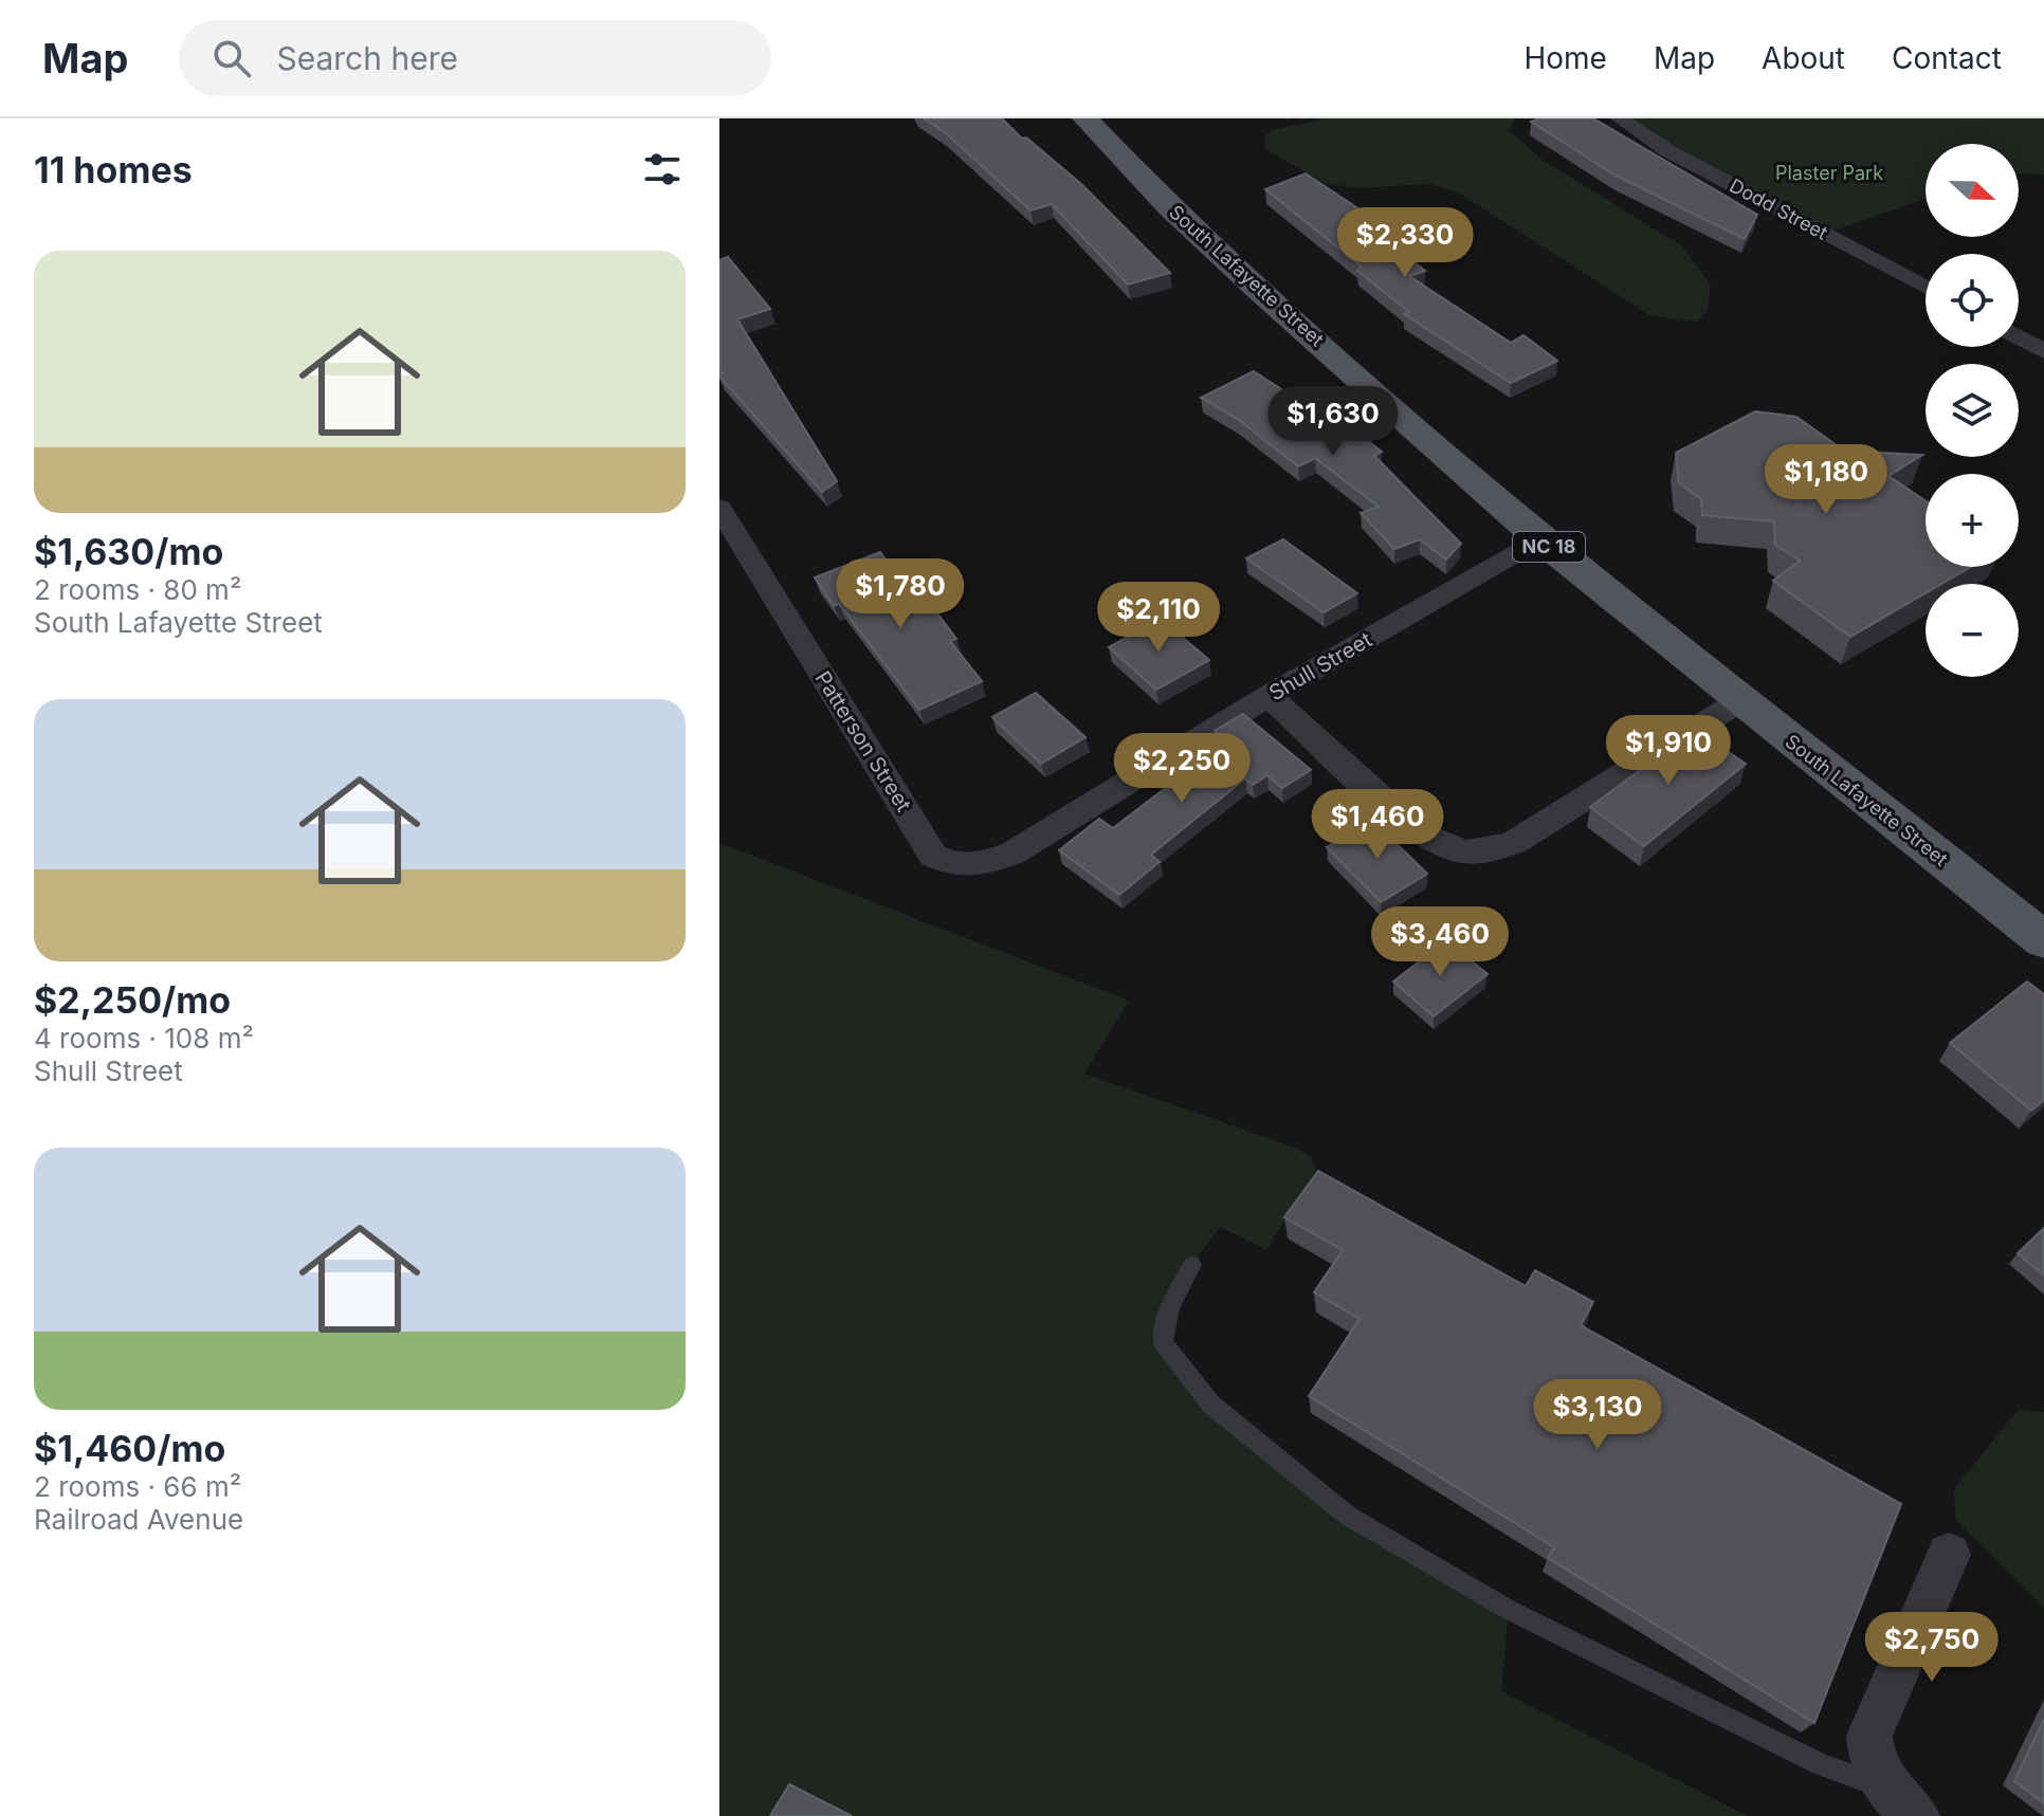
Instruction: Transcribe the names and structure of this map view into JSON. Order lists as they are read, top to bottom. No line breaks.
{"streets":{"main road":["South Lafayette Street","NC 18"],"street":["Dodd Street","Shull Street","Patterson Street"]},"crossings":[["South Lafayette Street","Shull Street"],["Shull Street","Patterson Street"]],"parks":["Plaster Park"],"north":"right","page":{"header":"Map","search":"Search here","nav":["Home","Map","About","Contact"],"heading":"11 homes","map_buttons":["+","−"],"price":["$2,330","$1,630","$1,180","$1,780","$2,110","$1,910","$2,250","$1,460","$3,460","$3,130","$2,750"],"list":[{"name":"$1,630/mo","note":"2 rooms · 80 m² · South Lafayette Street"},{"name":"$2,250/mo","note":"4 rooms · 108 m² · Shull Street"},{"name":"$1,460/mo","note":"2 rooms · 66 m² · Railroad Avenue"}]}}
